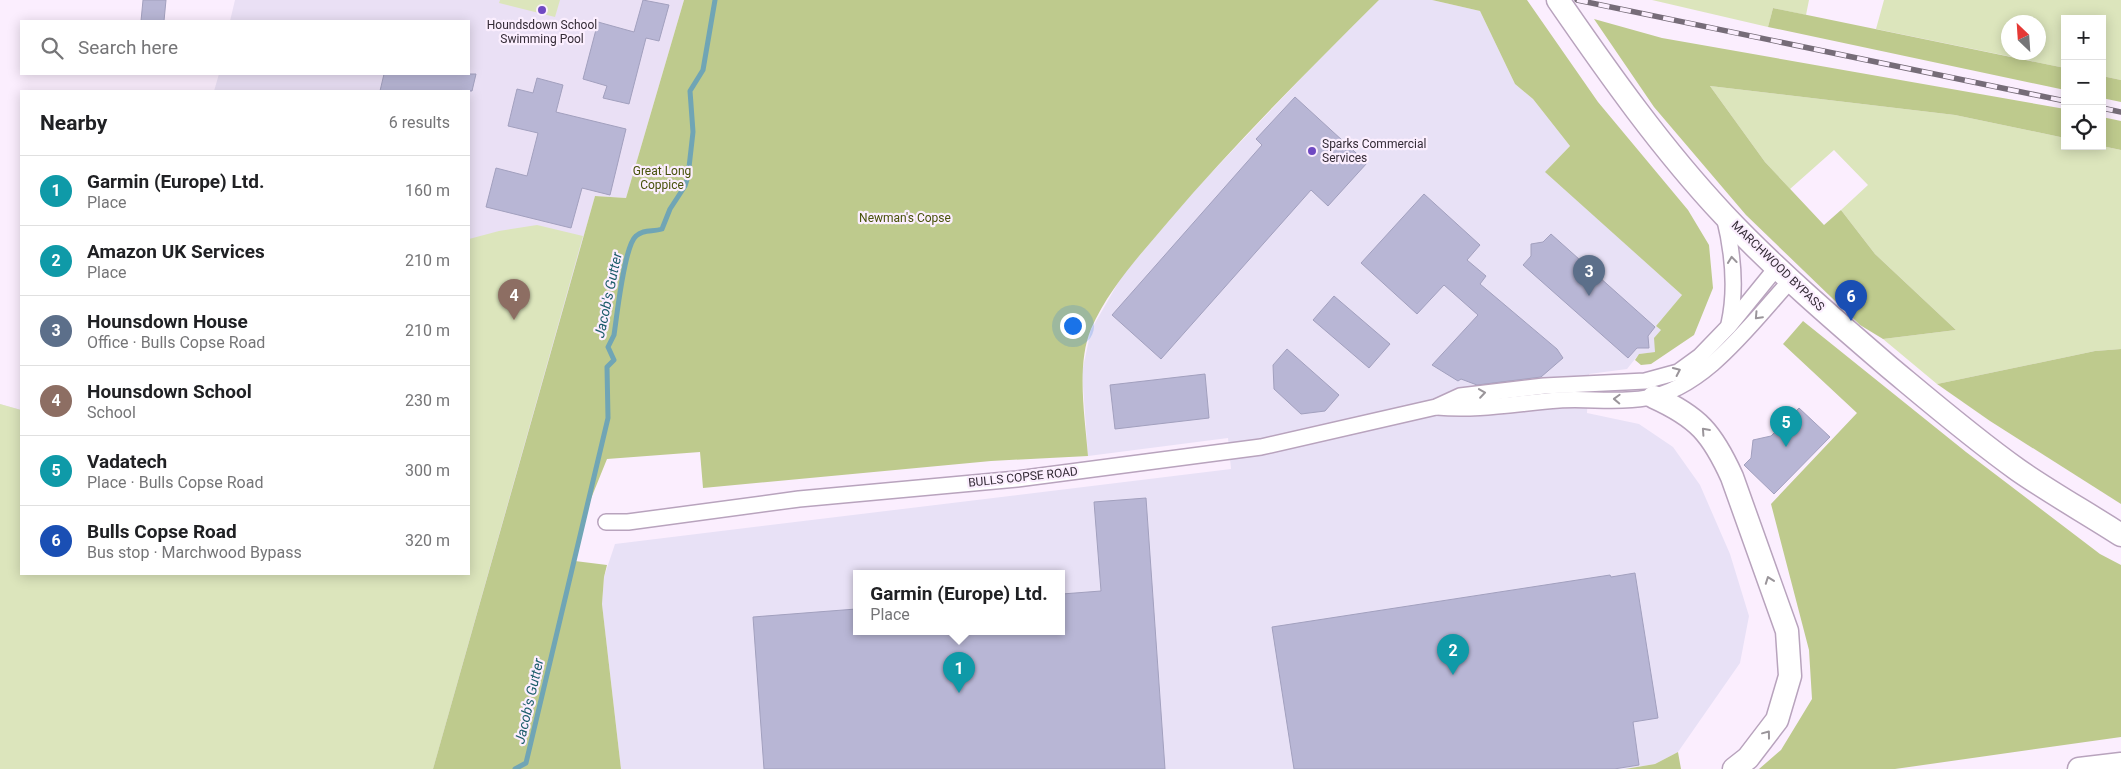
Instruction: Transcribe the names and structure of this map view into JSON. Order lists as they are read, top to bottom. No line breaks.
{"streets":{"main road":["MARCHWOOD BYPASS"],"street":["BULLS COPSE ROAD"]},"crossings":[["MARCHWOOD BYPASS","BULLS COPSE ROAD"]],"water":["Jacob's Gutter"],"parks":["Great Long Coppice","Newman's Copse"],"places":["Houndsdown School Swimming Pool","Sparks Commercial Services"],"north":"top left","page":{"map_buttons":["+","−"],"search":"Search here","heading":["Nearby","6 results"],"list":[{"mark":"1","name":"Garmin (Europe) Ltd.","note":"Place","value":"160 m"},{"mark":"2","name":"Amazon UK Services","note":"Place","value":"210 m"},{"mark":"3","name":"Hounsdown House","note":"Office · Bulls Copse Road","value":"210 m"},{"mark":"4","name":"Hounsdown School","note":"School","value":"230 m"},{"mark":"5","name":"Vadatech","note":"Place · Bulls Copse Road","value":"300 m"},{"mark":"6","name":"Bulls Copse Road","note":"Bus stop · Marchwood Bypass","value":"320 m"}],"pins":["3","4","6","5","2","1"],"popup":["Garmin (Europe) Ltd.","Place"]}}
